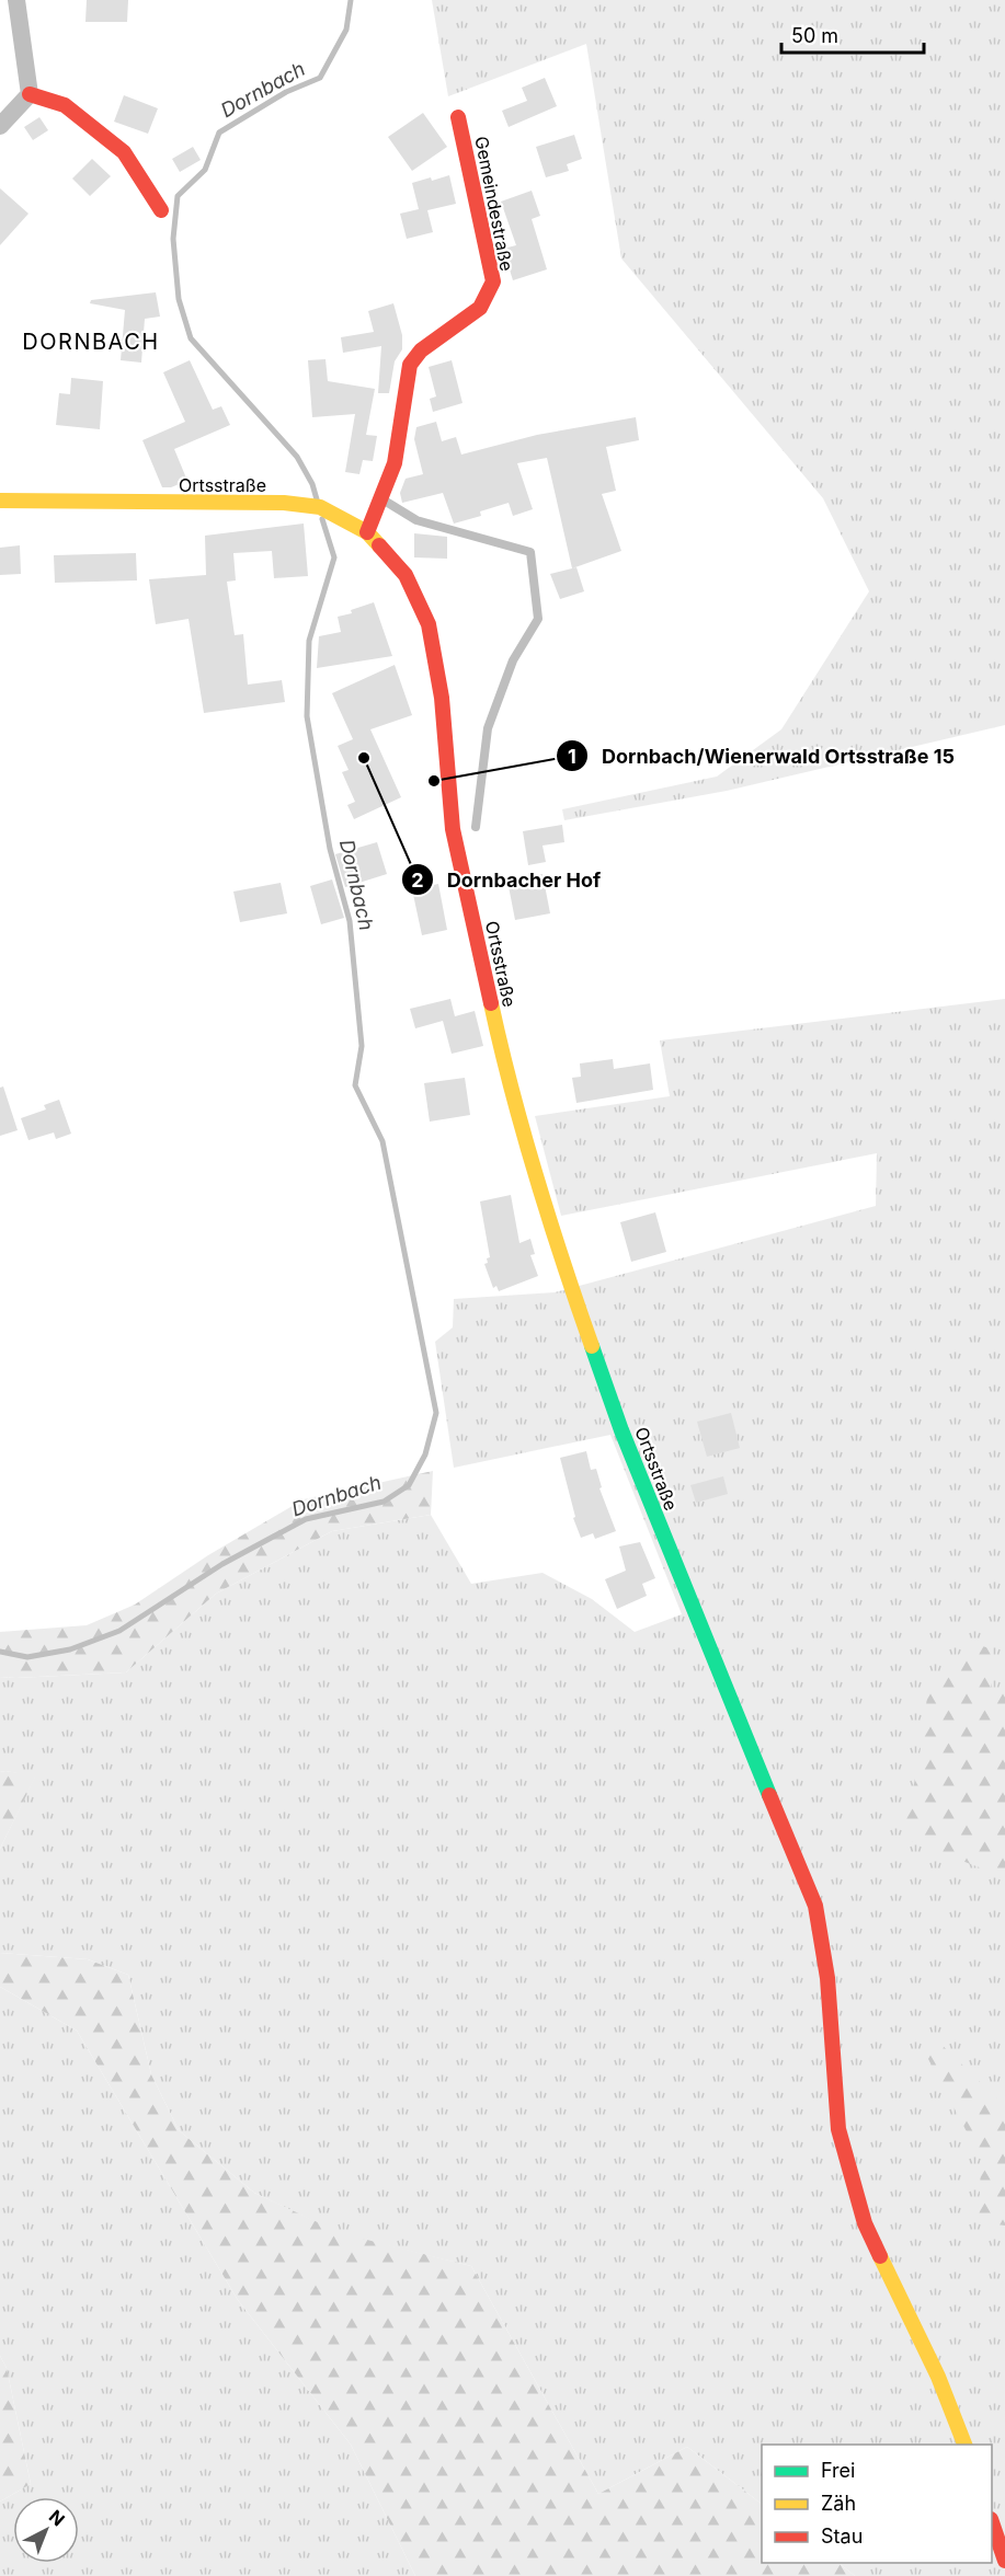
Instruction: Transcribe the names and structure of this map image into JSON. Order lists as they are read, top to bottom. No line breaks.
{"streets":{"street":["Gemeindestraße","Ortsstraße"]},"crossings":[["Gemeindestraße","Ortsstraße"]],"districts":["DORNBACH"],"water":["Dornbach"],"places":["Dornbacher Hof","Dornbach/Wienerwald Ortsstraße 15"],"legend":["Frei","Zäh","Stau"],"scale_bar":"50 m","north":"top right"}
